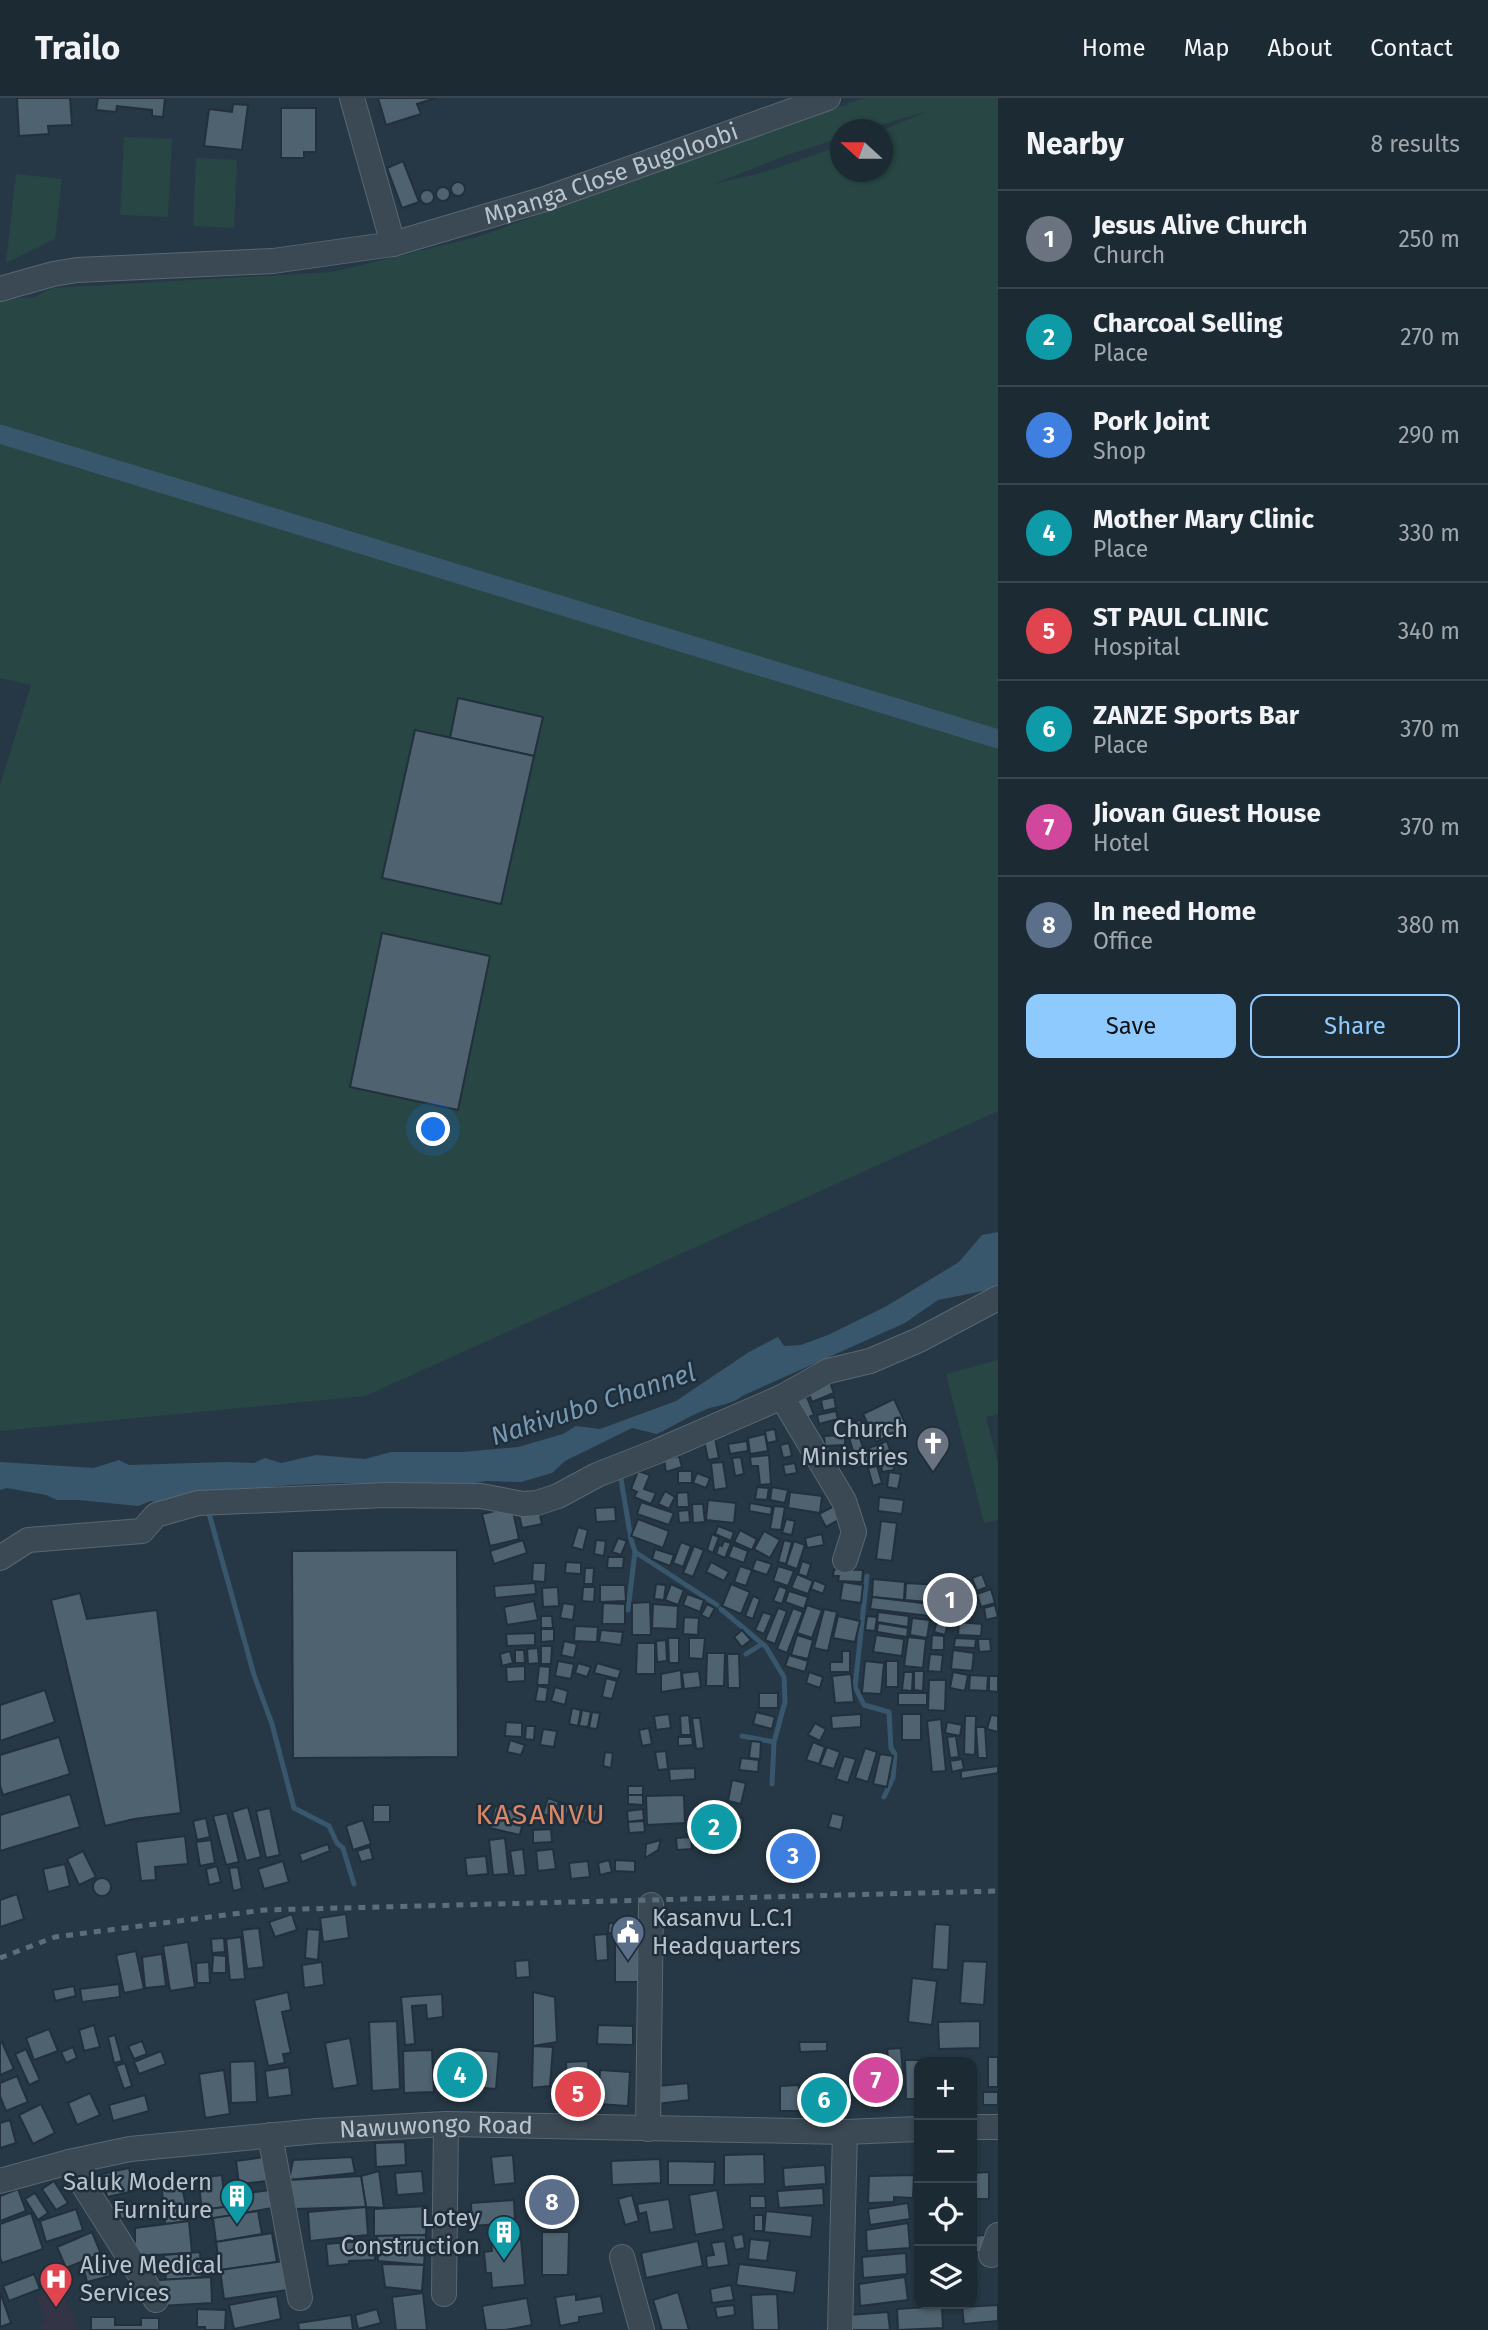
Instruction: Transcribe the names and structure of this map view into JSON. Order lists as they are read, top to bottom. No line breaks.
{"streets":{"street":["Mpanga Close Bugoloobi","Nawuwongo Road"]},"districts":["KASANVU"],"water":["Nakivubo Channel"],"places":{"church":["Church Ministries"],"public building":["Kasanvu L.C.1 Headquarters"],"building":["Saluk Modern Furniture","Lotey Construction"],"hospital":["Alive Medical Services"]},"north":"left","page":{"header":"Trailo","nav":["Home","Map","About","Contact"],"heading":["Nearby","8 results"],"list":[{"mark":"1","name":"Jesus Alive Church","note":"Church","value":"250 m"},{"mark":"2","name":"Charcoal Selling","note":"Place","value":"270 m"},{"mark":"3","name":"Pork Joint","note":"Shop","value":"290 m"},{"mark":"4","name":"Mother Mary Clinic","note":"Place","value":"330 m"},{"mark":"5","name":"ST PAUL CLINIC","note":"Hospital","value":"340 m"},{"mark":"6","name":"ZANZE Sports Bar","note":"Place","value":"370 m"},{"mark":"7","name":"Jiovan Guest House","note":"Hotel","value":"370 m"},{"mark":"8","name":"In need Home","note":"Office","value":"380 m"}],"buttons":["Save","Share"],"pins":["1","2","3","4","7","5","6","8"],"map_buttons":["+","−"]}}
